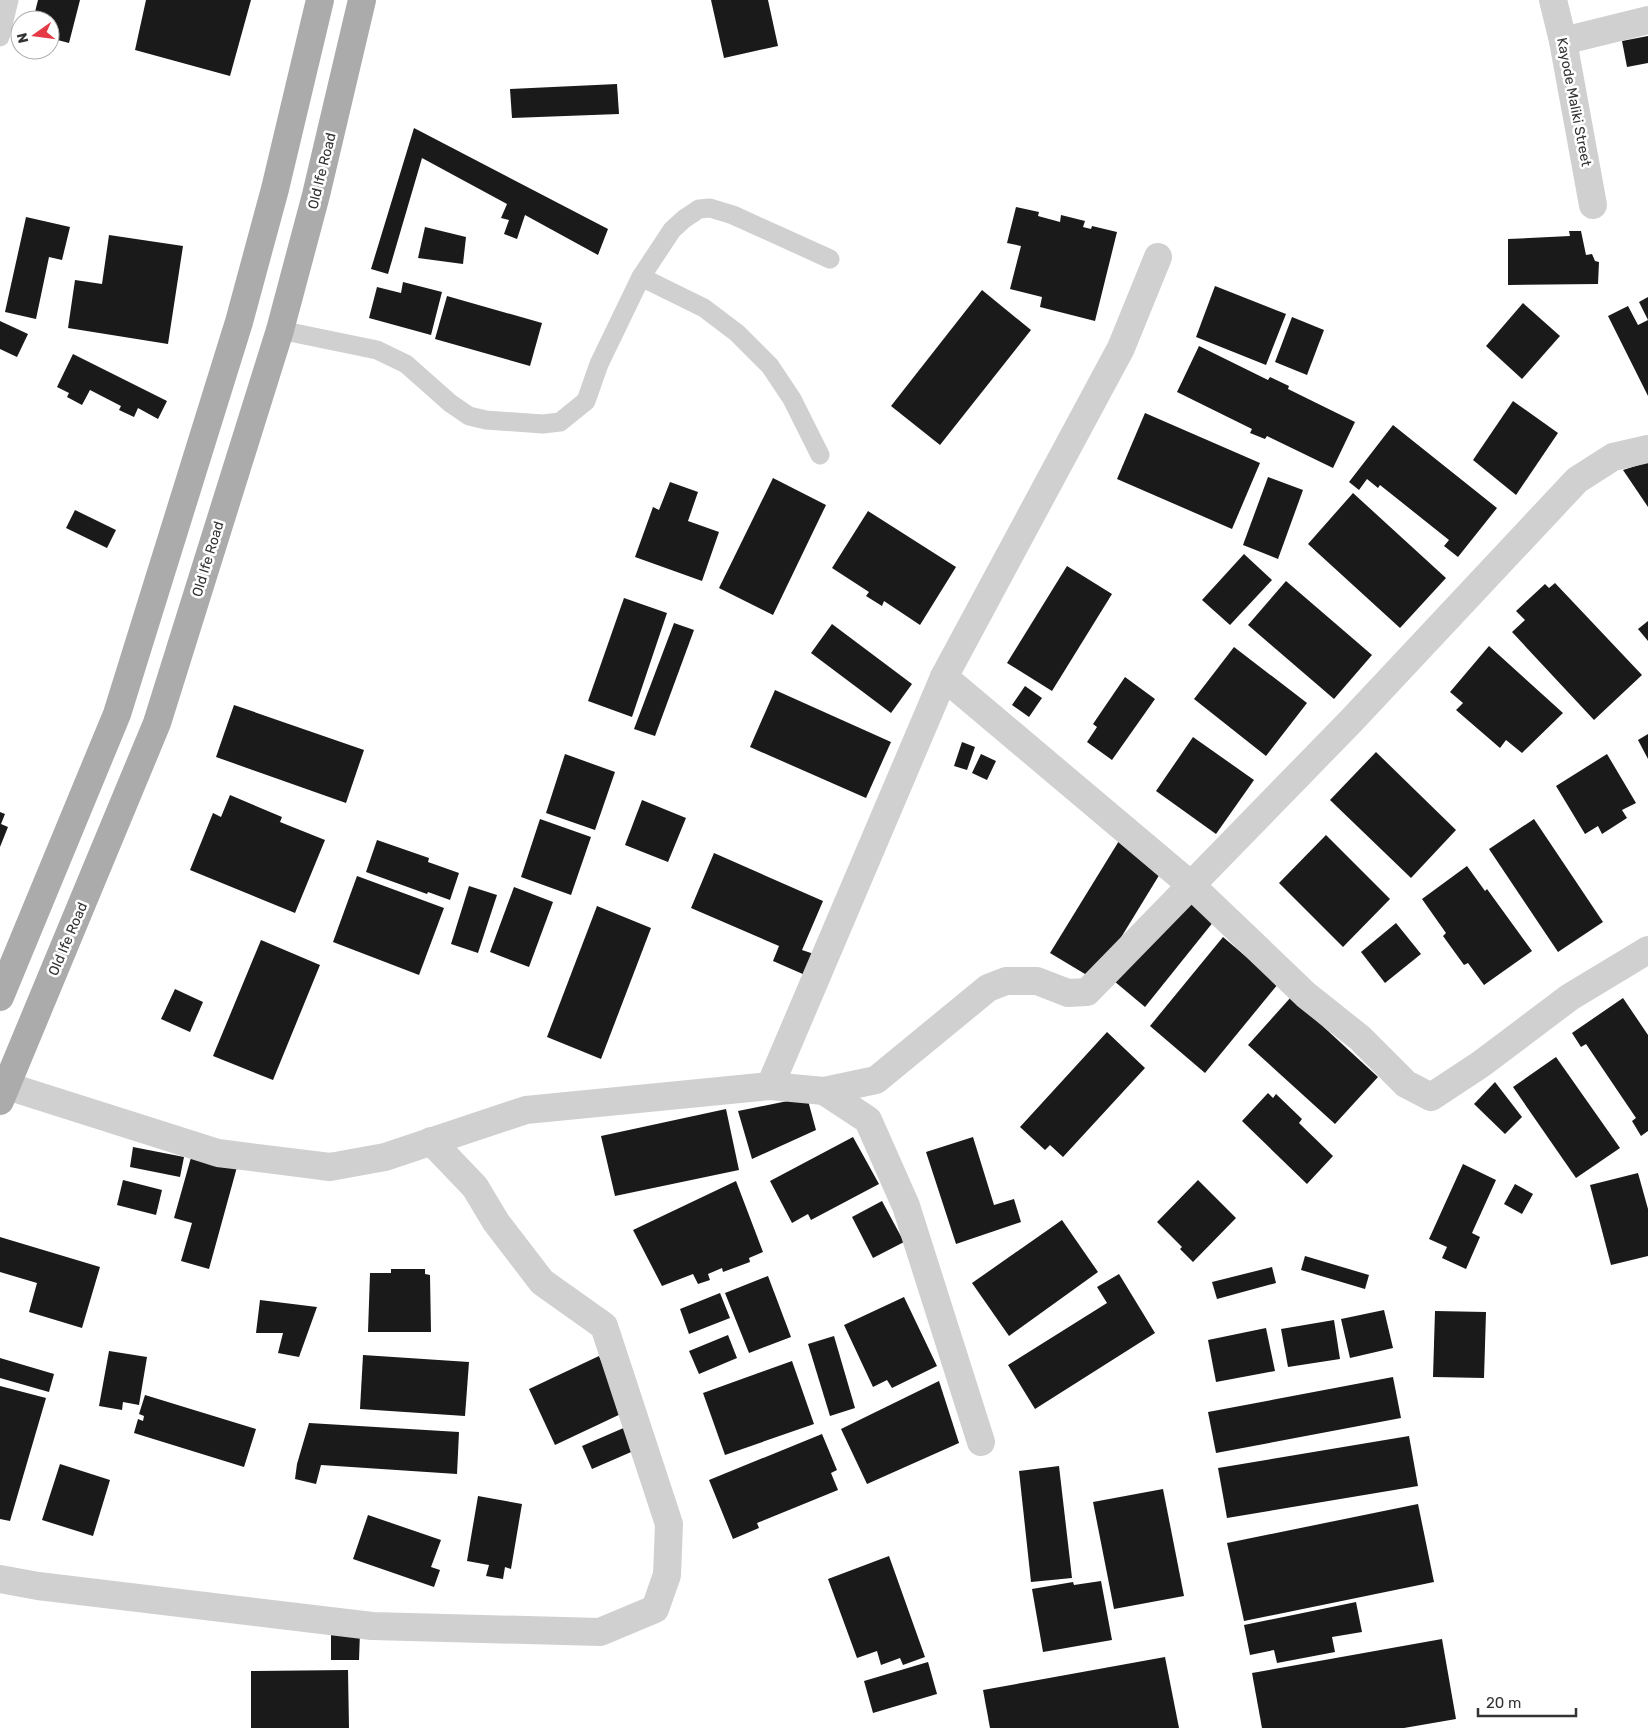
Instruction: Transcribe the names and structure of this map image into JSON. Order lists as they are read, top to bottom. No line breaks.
{"streets":{"main road":["Old Ife Road"],"street":["Kayode Maliki Street"]},"scale_bar":"20 m","north":"left"}
